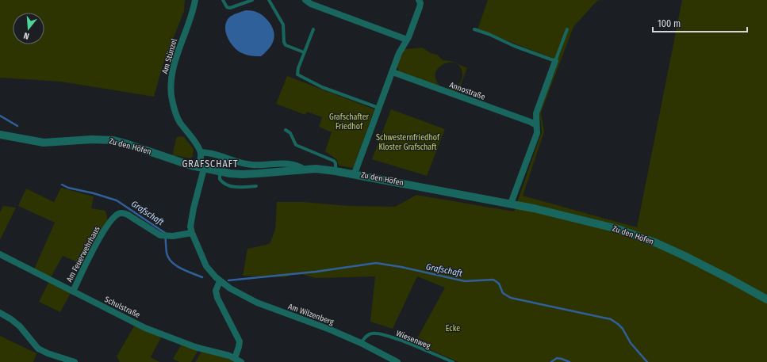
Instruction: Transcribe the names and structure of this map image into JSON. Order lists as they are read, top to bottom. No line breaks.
{"streets":{"street":["Am Stünzel","Annostraße","Zu den Höfen","Am Feuerwehrhaus","Schulstraße","Am Wilzenberg"],"lane":["Wiesenweg"]},"crossings":[["Zu den Höfen","Am Wilzenberg"],["Am Feuerwehrhaus","Schulstraße"],["Am Feuerwehrhaus","Am Wilzenberg"],["Am Wilzenberg","Wiesenweg"]],"districts":["GRAFSCHAFT"],"water":["Grafschaft"],"parks":["Grafschafter Friedhof","Schwesternfriedhof Kloster Grafschaft","Ecke"],"scale_bar":"100 m","north":"bottom"}
